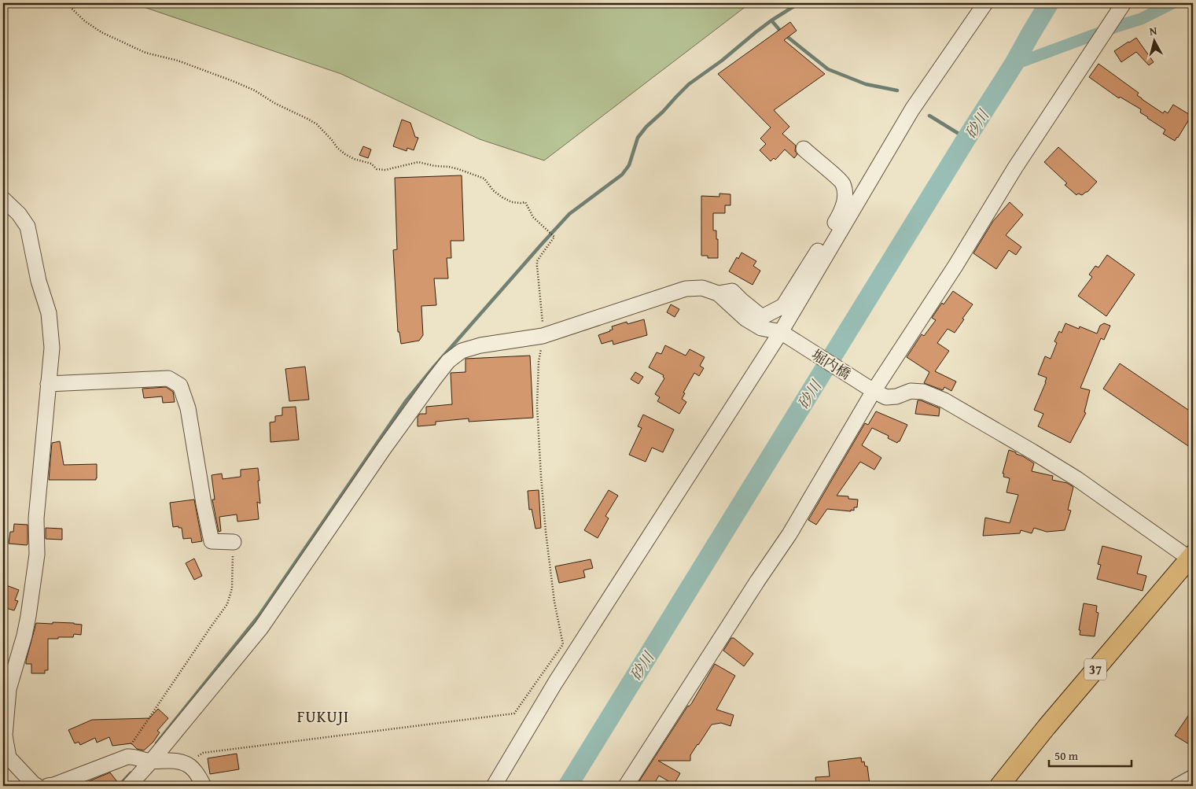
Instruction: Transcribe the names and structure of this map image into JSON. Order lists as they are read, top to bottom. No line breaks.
{"streets":{"main road":["37"],"street":["堀内橋"]},"crossings":[["堀内橋","37"]],"districts":["FUKUJI"],"water":["砂川"],"scale_bar":"50 m","north":"top"}
